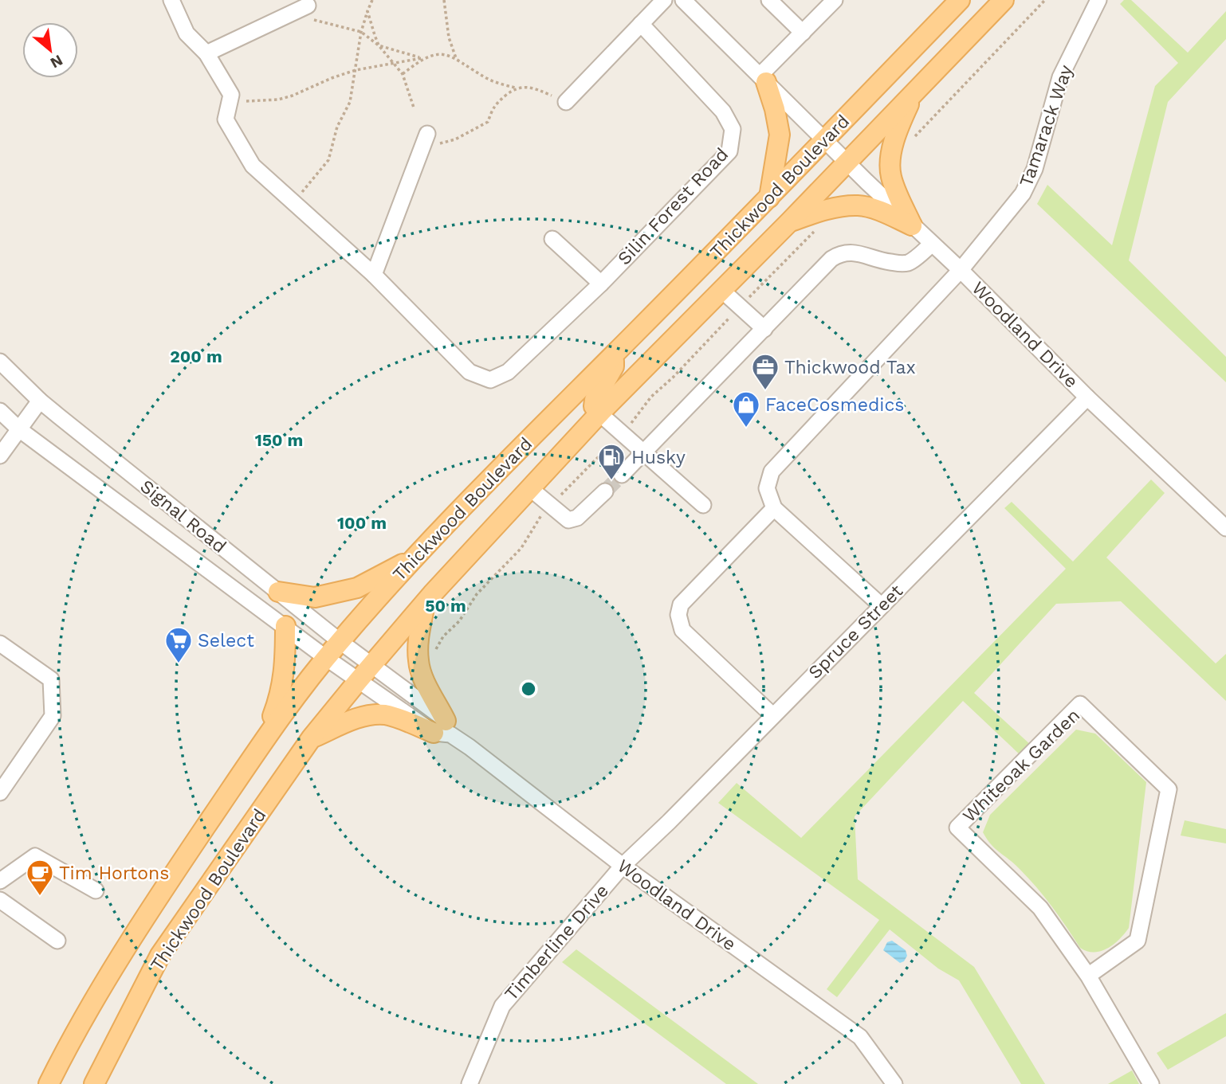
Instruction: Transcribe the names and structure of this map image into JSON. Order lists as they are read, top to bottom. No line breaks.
{"streets":{"main road":["Thickwood Boulevard"],"street":["Tamarack Way","Silin Forest Road","Woodland Drive","Signal Road","Spruce Street","Whiteoak Garden","Timberline Drive"]},"crossings":[["Tamarack Way","Woodland Drive"],["Thickwood Boulevard","Woodland Drive"],["Thickwood Boulevard","Signal Road"],["Woodland Drive","Signal Road"],["Woodland Drive","Spruce Street"],["Woodland Drive","Timberline Drive"],["Spruce Street","Timberline Drive"]],"places":{"office":["Thickwood Tax"],"shop":["FaceCosmedics"],"fuel station":["Husky"],"supermarket":["Select"],"cafe":["Tim Hortons"]},"north":"bottom right","rings":["200 m","150 m","100 m","50 m"]}
